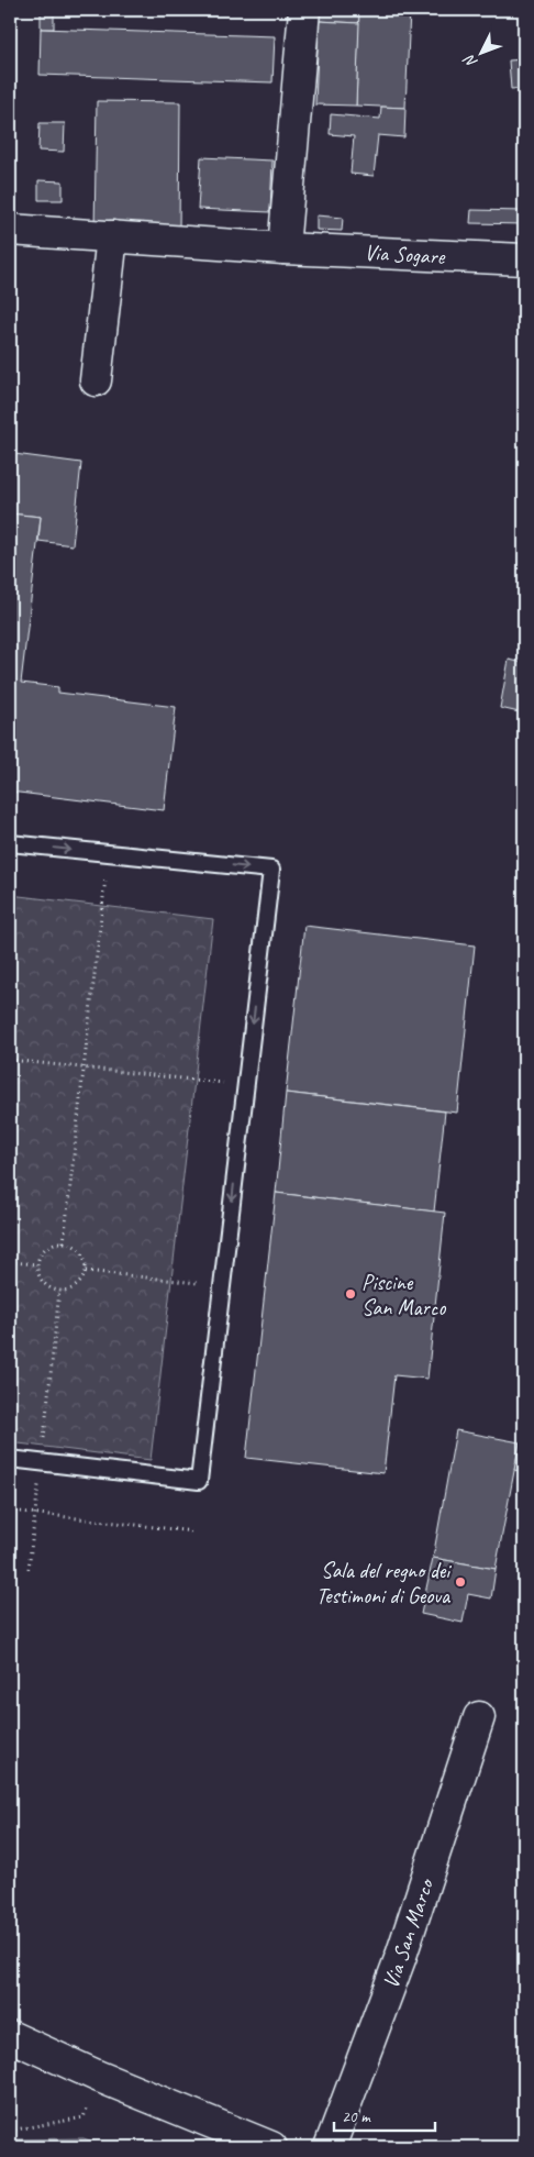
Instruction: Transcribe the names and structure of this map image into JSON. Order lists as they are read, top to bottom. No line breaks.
{"streets":{"street":["Via Sogare","Via San Marco"]},"places":["Piscine San Marco","Sala del regno dei Testimoni di Geova"],"scale_bar":"20 m","north":"bottom left"}
